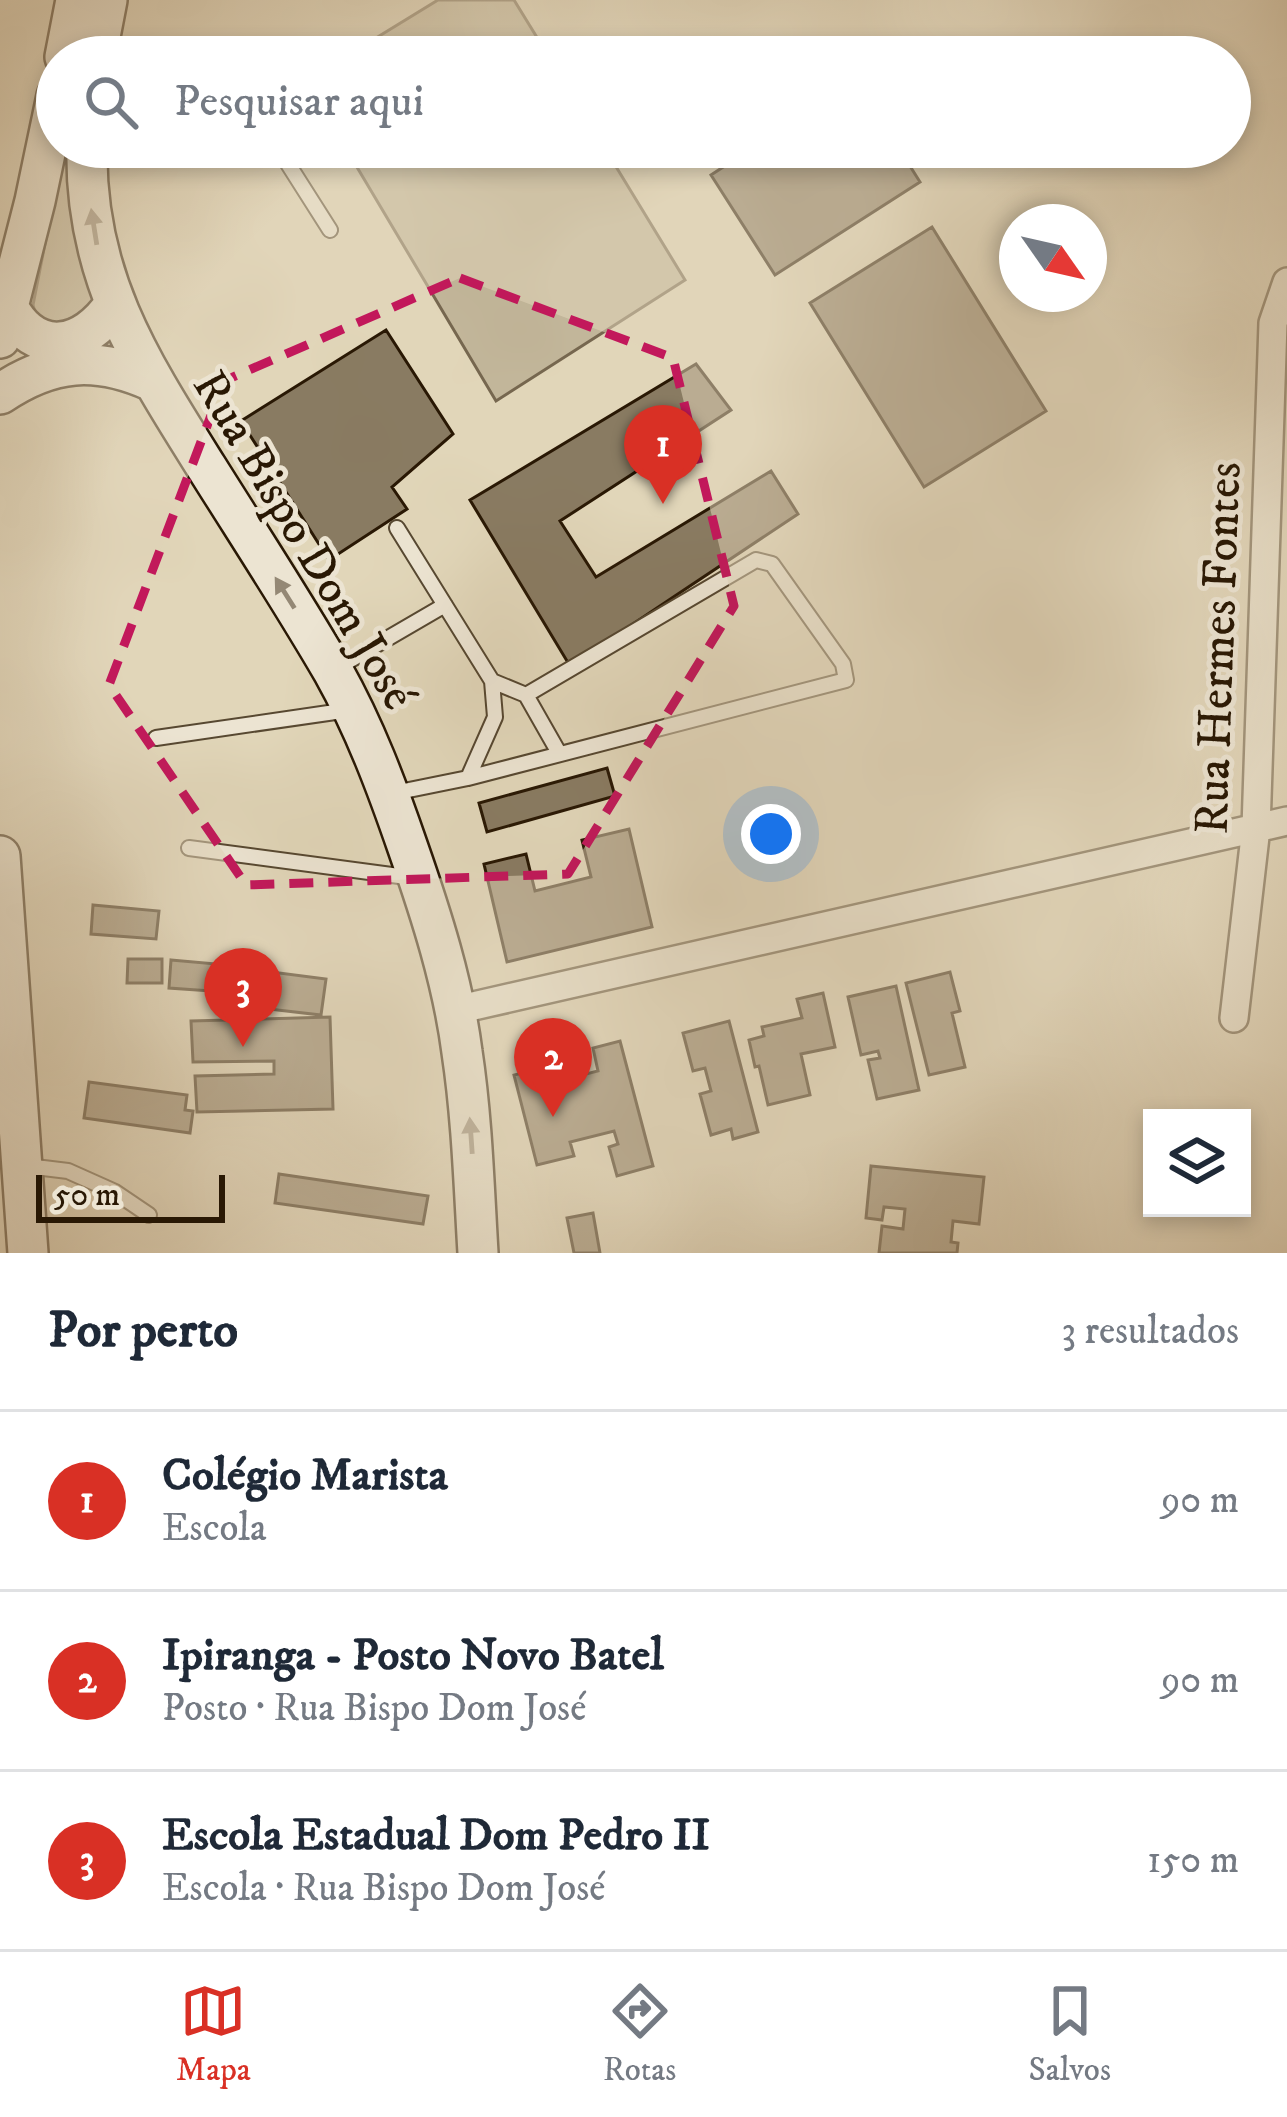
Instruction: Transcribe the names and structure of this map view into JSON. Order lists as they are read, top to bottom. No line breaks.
{"streets":{"main road":["Rua Bispo Dom José"],"street":["Rua Hermes Fontes"]},"one_way":["Rua Bispo Dom José"],"scale_bar":"50 m","north":"bottom right","page":{"search":"Pesquisar aqui","pins":["1","3","2"],"scale":"50 m","heading":["Por perto","3 resultados"],"list":[{"mark":"1","name":"Colégio Marista","note":"Escola","value":"90 m"},{"mark":"2","name":"Ipiranga - Posto Novo Batel","note":"Posto · Rua Bispo Dom José","value":"90 m"},{"mark":"3","name":"Escola Estadual Dom Pedro II","note":"Escola · Rua Bispo Dom José","value":"150 m"}],"nav":["Mapa","Rotas","Salvos"]}}
